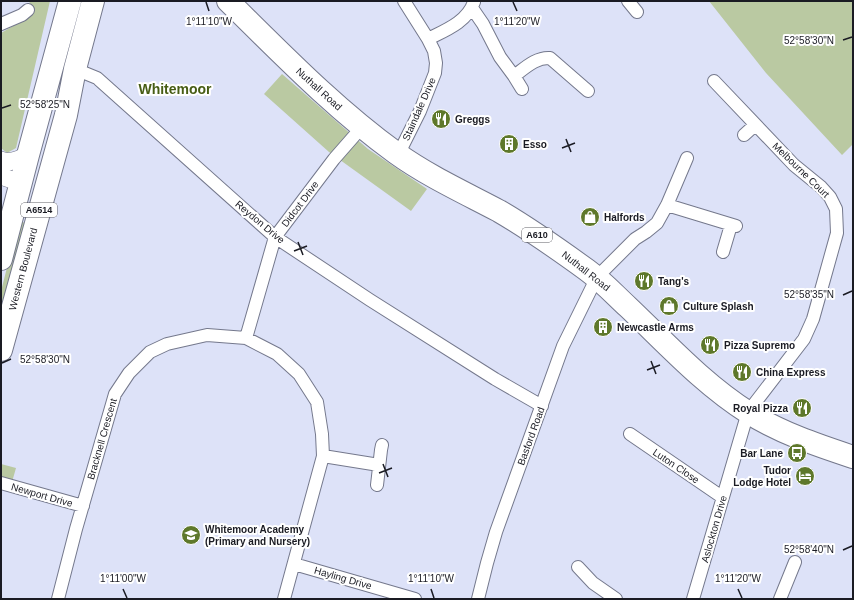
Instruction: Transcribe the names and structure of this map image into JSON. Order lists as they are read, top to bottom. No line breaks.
{"streets":{"highway":["Nuthall Road","A6514","A610","Western Boulevard"],"street":["Staindale Drive","Melbourne Court","Didcot Drive","Reydon Drive","Basford Road","Bracknell Crescent","Luton Close","Newport Drive","Aslockton Drive","Hayling Drive"]},"crossings":[["Nuthall Road","Staindale Drive"],["Nuthall Road","Melbourne Court"],["Nuthall Road","Didcot Drive"],["Nuthall Road","Basford Road"],["Nuthall Road","Aslockton Drive"],["Melbourne Court","Aslockton Drive"],["Didcot Drive","Reydon Drive"],["Didcot Drive","Bracknell Crescent"],["Reydon Drive","Western Boulevard"],["Reydon Drive","Basford Road"],["Bracknell Crescent","Newport Drive"],["Bracknell Crescent","Hayling Drive"],["Luton Close","Aslockton Drive"]],"districts":["Whitemoor"],"places":{"restaurant":["Greggs","Tang's","Pizza Supremo","China Express","Royal Pizza"],"building":["Esso","Newcastle Arms"],"shop":["Halfords","Culture Splash"],"bus stop":["Bar Lane"],"hotel":["Tudor Lodge Hotel"],"school or university":["Whitemoor Academy (Primary and Nursery)"]},"coordinates":["1°11'10\"W","1°11'20\"W","52°58'30\"N","52°58'25\"N","52°58'35\"N","52°58'40\"N","1°11'00\"W"]}
